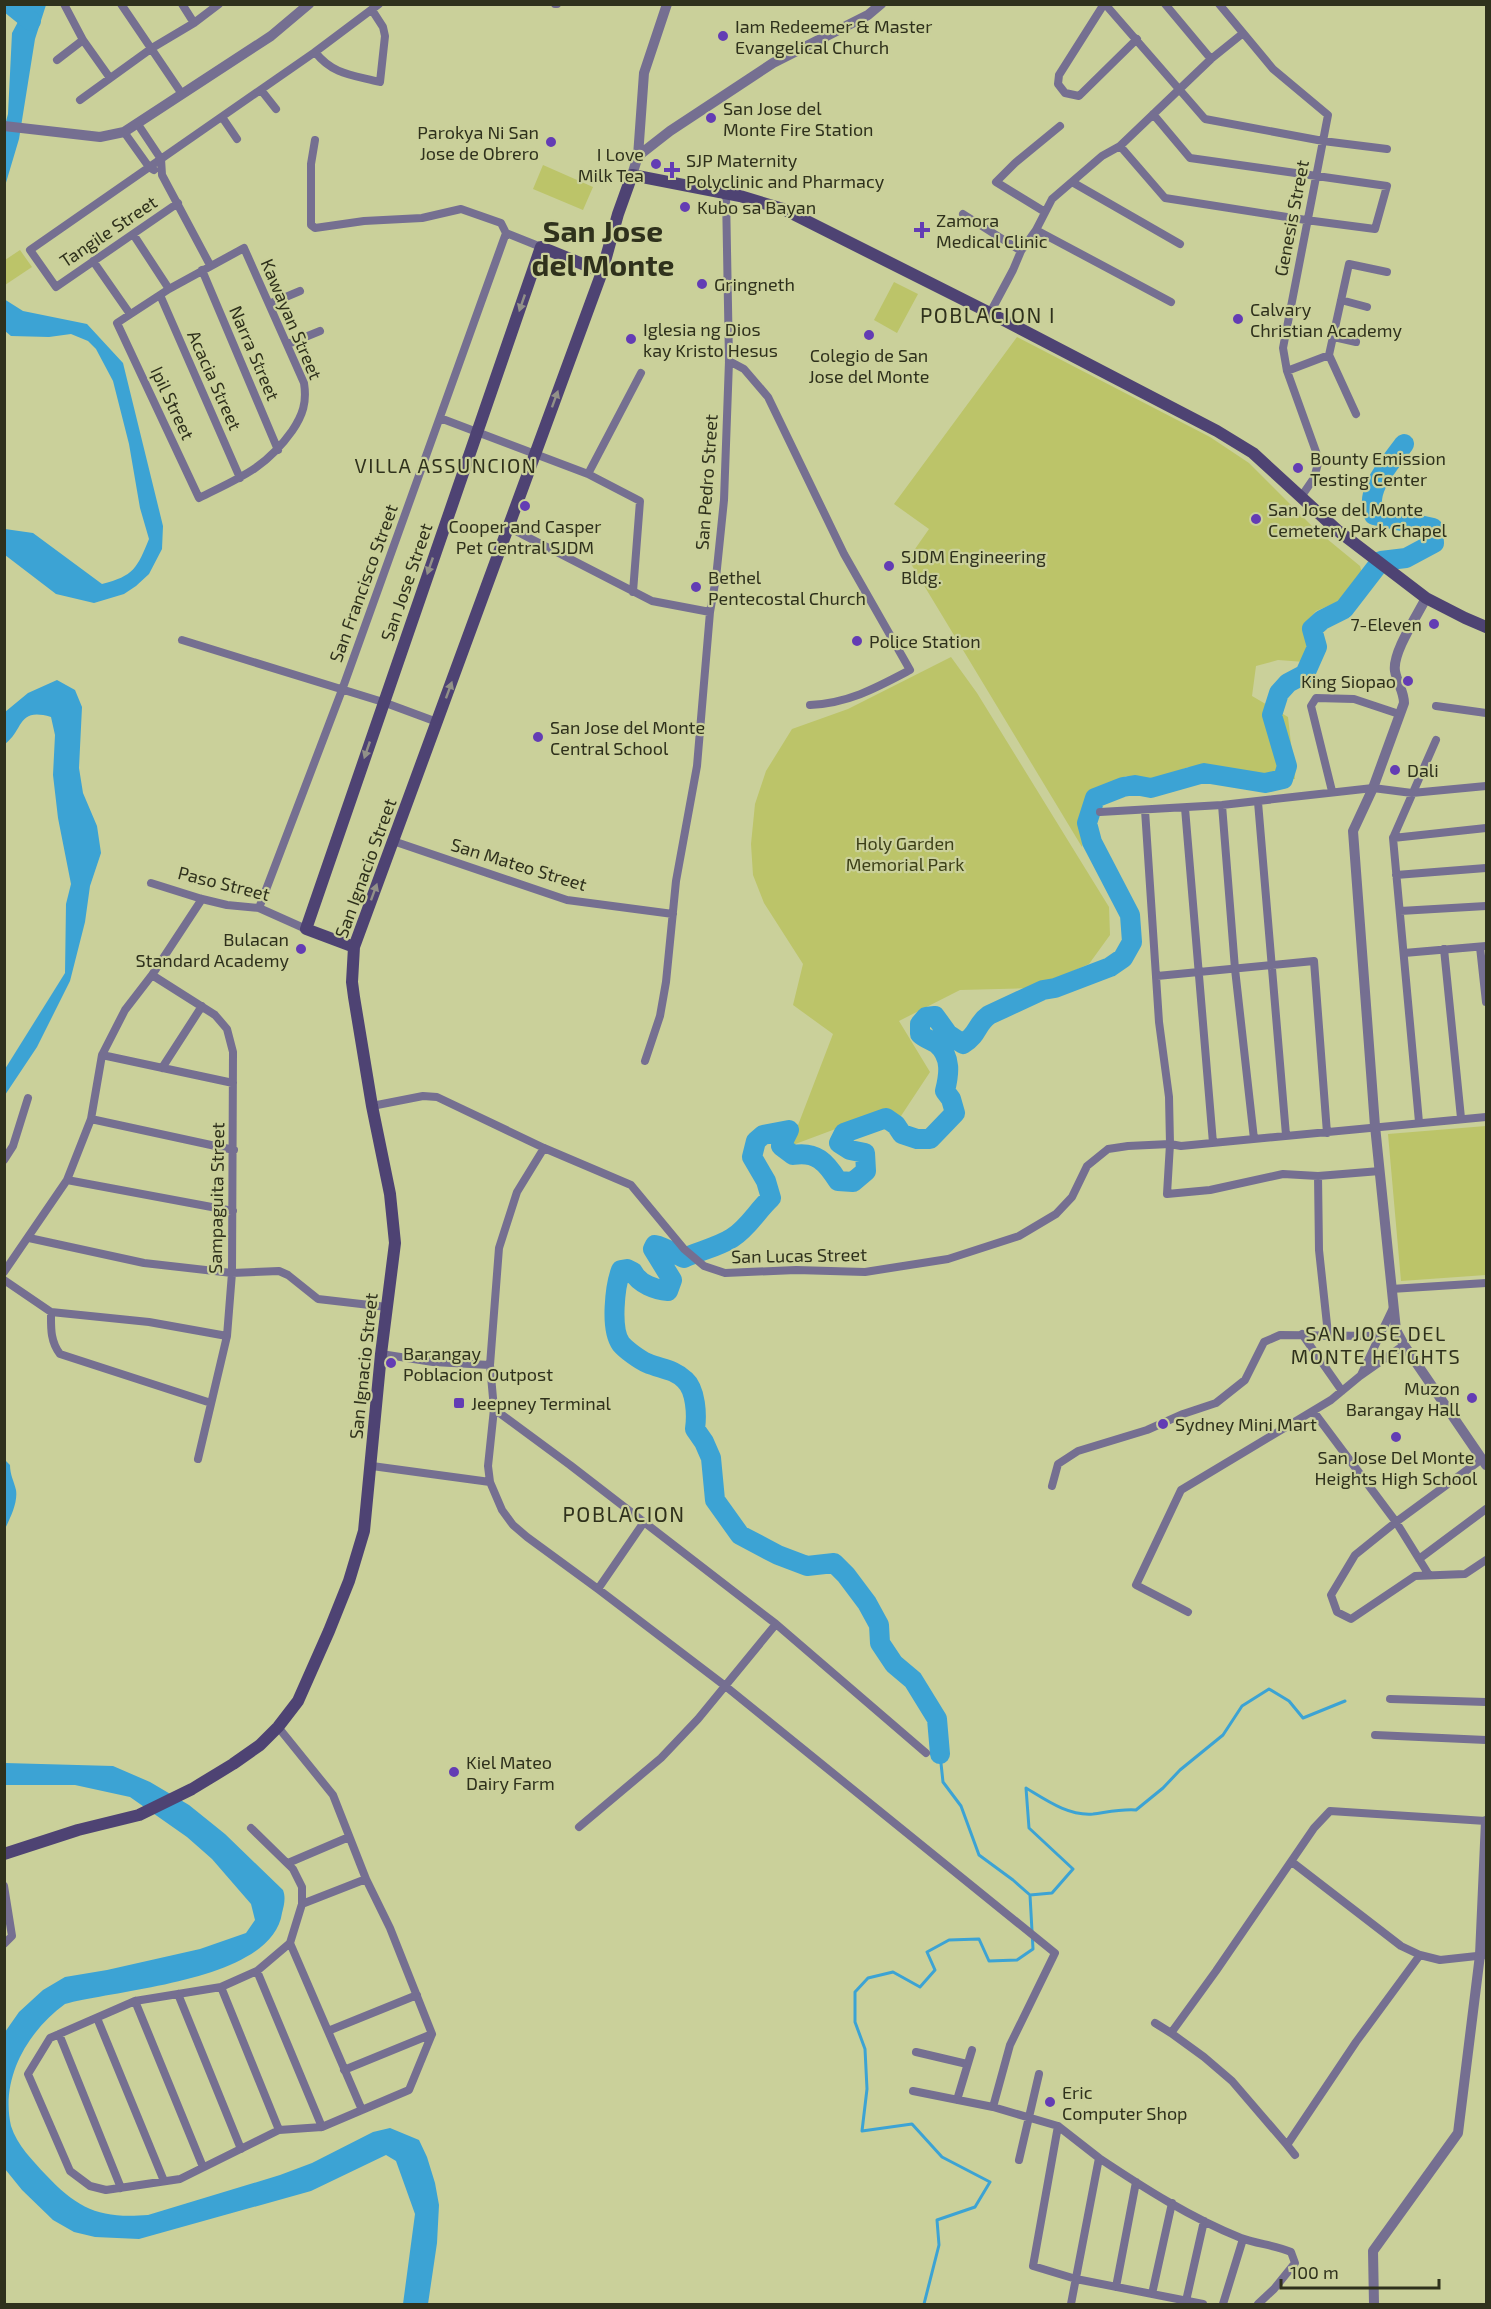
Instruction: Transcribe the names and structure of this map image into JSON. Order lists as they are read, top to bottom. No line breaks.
{"streets":{"main road":["San Jose Street","San Ignacio Street","Paso Street"],"street":["Genesis Street","Tangile Street","Kawayan Street","Narra Street","Acacia Street","Ipil Street","San Pedro Street","San Francisco Street","San Mateo Street","Sampaguita Street","San Lucas Street"]},"crossings":[["Tangile Street","Narra Street"],["Kawayan Street","Narra Street"],["Acacia Street","Ipil Street"],["San Pedro Street","San Mateo Street"],["San Jose Street","Paso Street"],["San Francisco Street","Paso Street"],["San Mateo Street","San Ignacio Street"],["San Ignacio Street","Paso Street"],["San Ignacio Street","San Lucas Street"]],"one_way":["San Jose Street"],"districts":["San Jose del Monte","POBLACION I","VILLA ASSUNCION","SAN JOSE DEL MONTE HEIGHTS","POBLACION"],"parks":["Holy Garden Memorial Park"],"places":{"other":["Iam Redeemer & Master Evangelical Church","San Jose del Monte Fire Station","Parokya Ni San Jose de Obrero","I Love Milk Tea","Kubo sa Bayan","Gringneth","Calvary Christian Academy","Colegio de San Jose del Monte","Iglesia ng Dios kay Kristo Hesus","Bounty Emission Testing Center","Cooper and Casper Pet Central SJDM","San Jose del Monte Cemetery Park Chapel","SJDM Engineering Bldg.","Bethel Pentecostal Church","7-Eleven","Police Station","King Siopao","San Jose del Monte Central School","Dali","Bulacan Standard Academy","Barangay Poblacion Outpost","Muzon Barangay Hall","Sydney Mini Mart","San Jose Del Monte Heights High School","Kiel Mateo Dairy Farm","Eric Computer Shop"],"health":["SJP Maternity Polyclinic and Pharmacy","Zamora Medical Clinic"],"transit":["Jeepney Terminal"]},"scale_bar":"100 m"}
